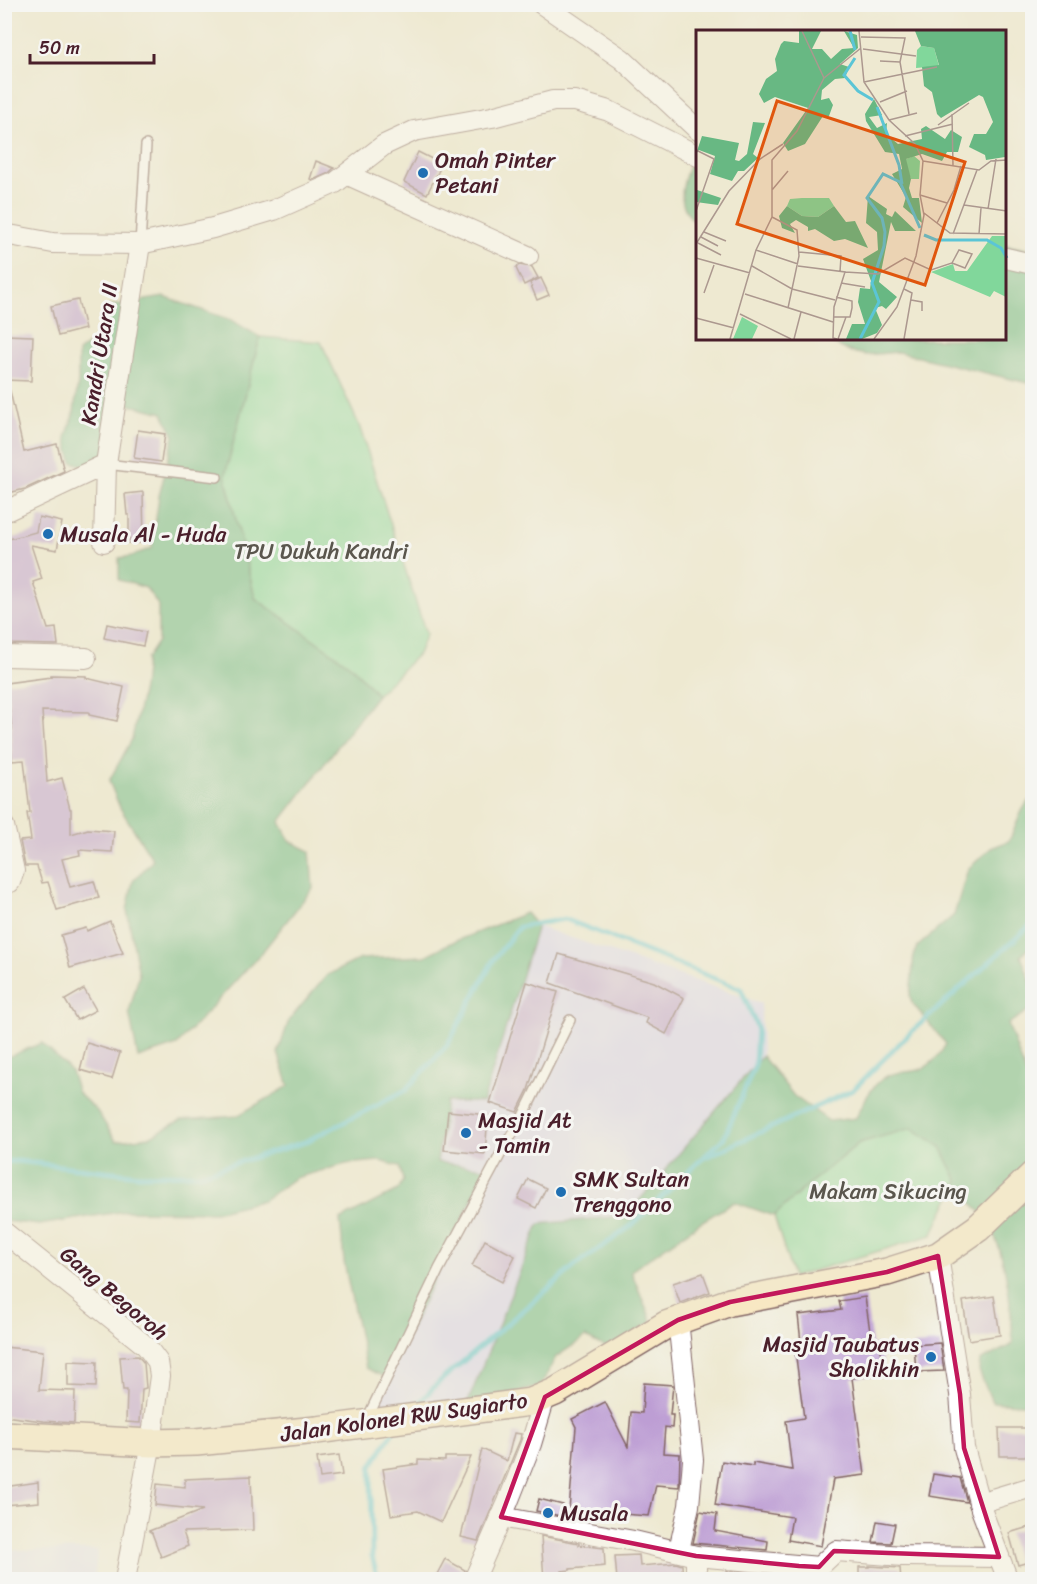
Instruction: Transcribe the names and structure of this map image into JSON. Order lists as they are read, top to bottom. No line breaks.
{"streets":{"main road":["Jalan Kolonel RW Sugiarto"],"street":["Kandri Utara II","Gang Begoroh"]},"crossings":[["Gang Begoroh","Jalan Kolonel RW Sugiarto"]],"parks":["TPU Dukuh Kandri","Makam Sikucing"],"places":["Omah Pinter Petani","Musala Al - Huda","Masjid At - Tamin","SMK Sultan Trenggono","Masjid Taubatus Sholikhin","Musala"],"scale_bar":"50 m"}
